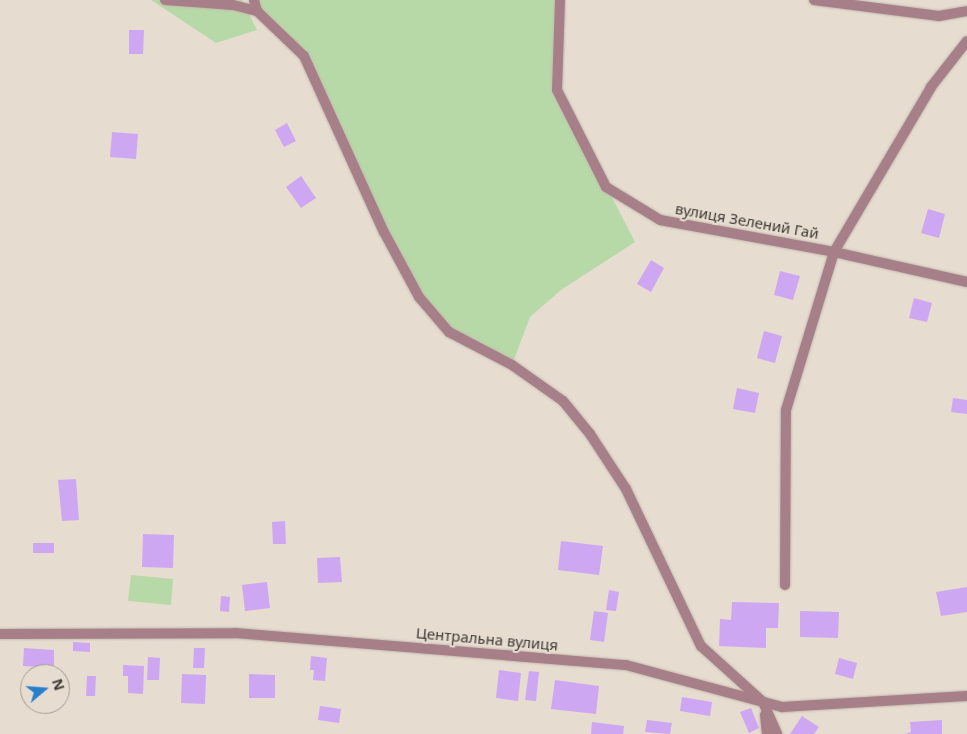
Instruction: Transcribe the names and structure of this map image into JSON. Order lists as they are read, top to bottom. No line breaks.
{"streets":{"street":["вулиця Зелений Гай","Центральна вулиця"]},"north":"right"}
